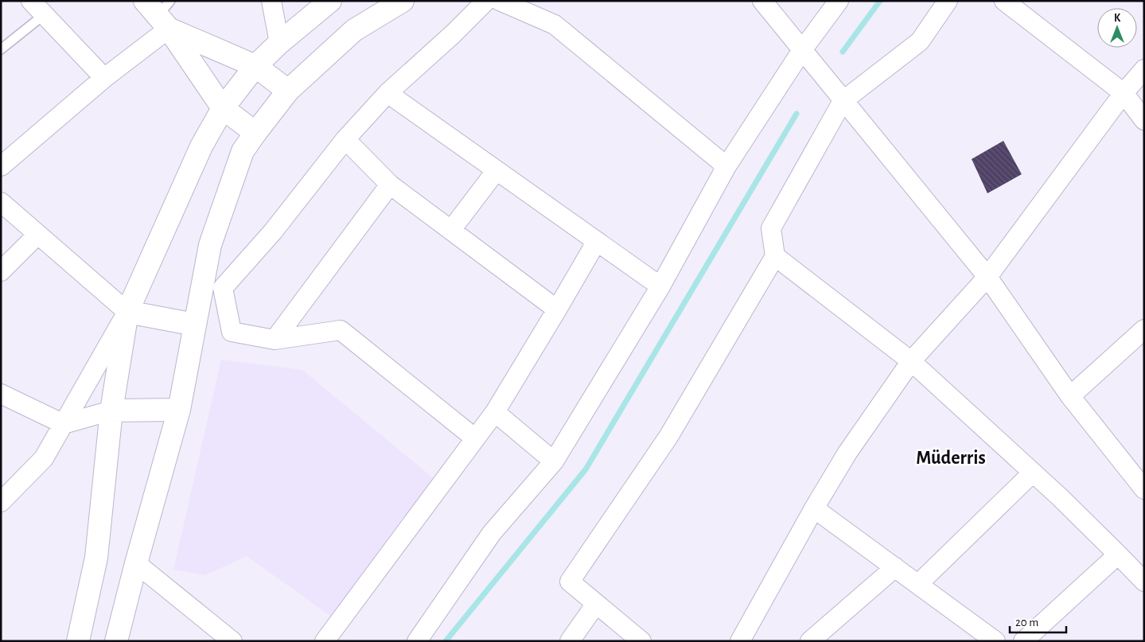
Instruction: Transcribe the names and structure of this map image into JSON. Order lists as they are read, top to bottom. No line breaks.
{"districts":["Müderris"],"scale_bar":"20 m","north":"top"}
